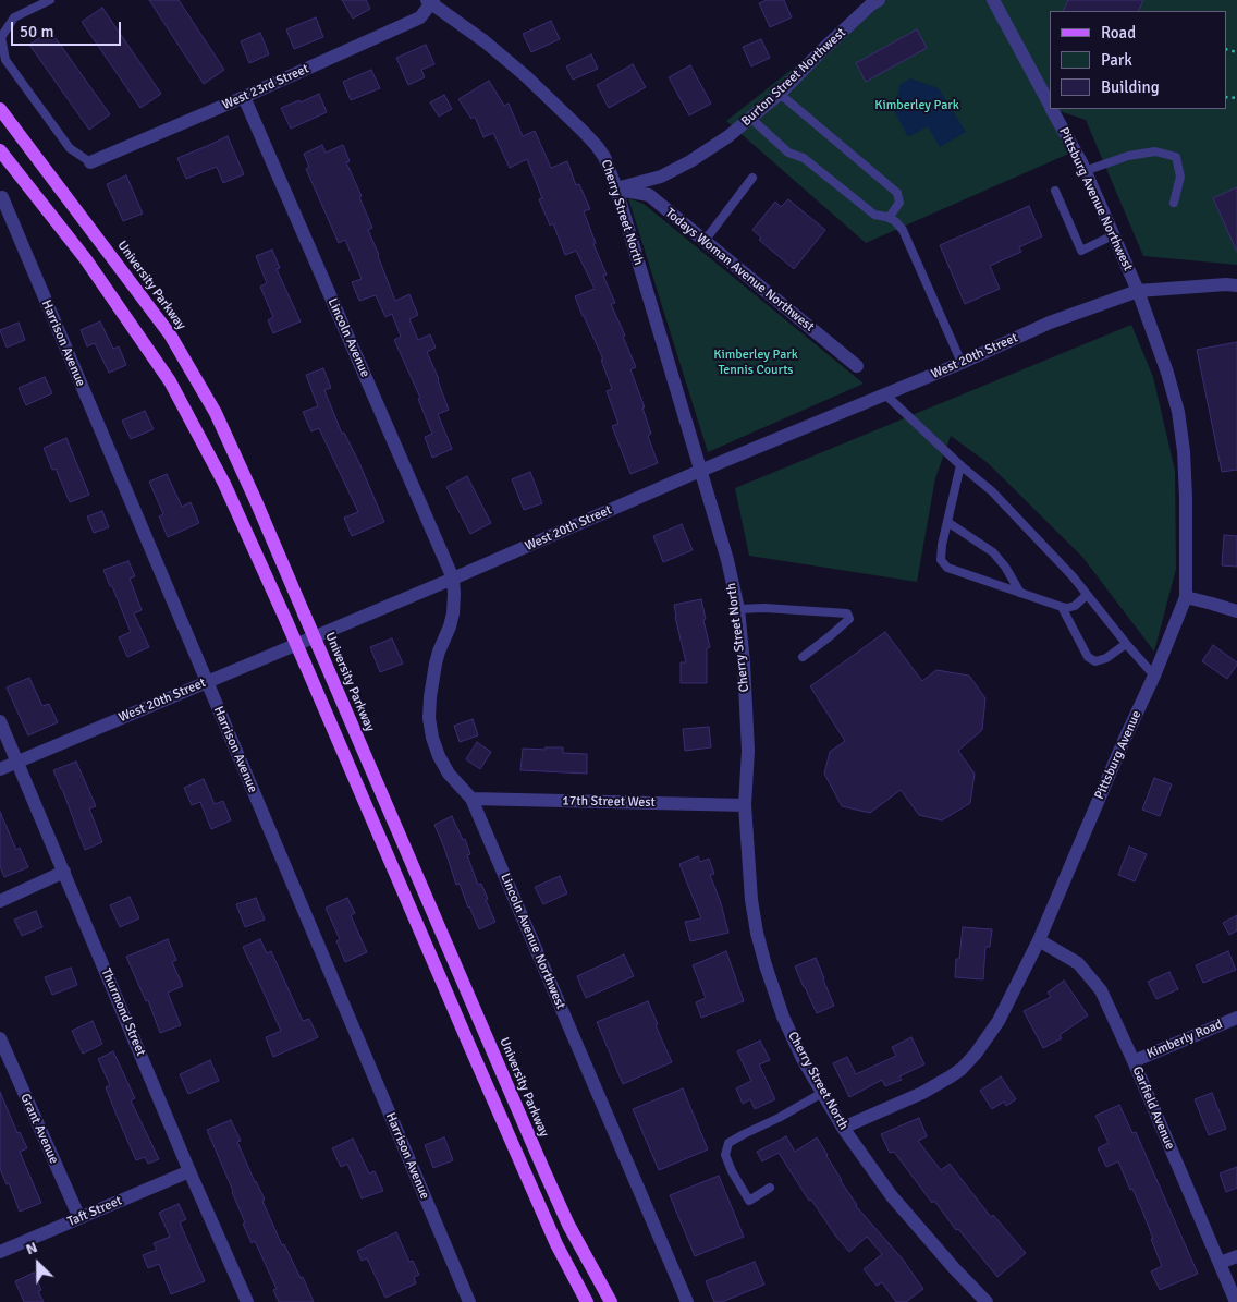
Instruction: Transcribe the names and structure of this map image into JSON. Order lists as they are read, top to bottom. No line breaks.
{"streets":{"main road":["University Parkway"],"street":["Burton Street Northwest","West 23rd Street","Pittsburg Avenue Northwest","Cherry Street North","Todays Woman Avenue Northwest","Lincoln Avenue","Harrison Avenue","West 20th Street","Pittsburg Avenue","17th Street West","Lincoln Avenue Northwest","Thurmond Street","Kimberly Road","Garfield Avenue","Grant Avenue","Taft Street"]},"crossings":[["Burton Street Northwest","Cherry Street North"],["Burton Street Northwest","Todays Woman Avenue Northwest"],["West 23rd Street","Cherry Street North"],["West 23rd Street","Lincoln Avenue"],["Pittsburg Avenue Northwest","West 20th Street"],["Pittsburg Avenue Northwest","Pittsburg Avenue"],["Cherry Street North","Todays Woman Avenue Northwest"],["Cherry Street North","West 20th Street"],["Cherry Street North","Pittsburg Avenue"],["Cherry Street North","17th Street West"],["Lincoln Avenue","West 20th Street"],["Lincoln Avenue","Lincoln Avenue Northwest"],["Harrison Avenue","West 20th Street"],["West 20th Street","Pittsburg Avenue"],["West 20th Street","Lincoln Avenue Northwest"],["West 20th Street","Thurmond Street"],["Pittsburg Avenue","Garfield Avenue"],["17th Street West","Lincoln Avenue Northwest"],["Thurmond Street","Taft Street"],["Kimberly Road","Garfield Avenue"],["Grant Avenue","Taft Street"]],"parks":["Kimberley Park","Kimberley Park Tennis Courts"],"legend":["Road","Park","Building"],"scale_bar":"50 m","north":"top left"}
